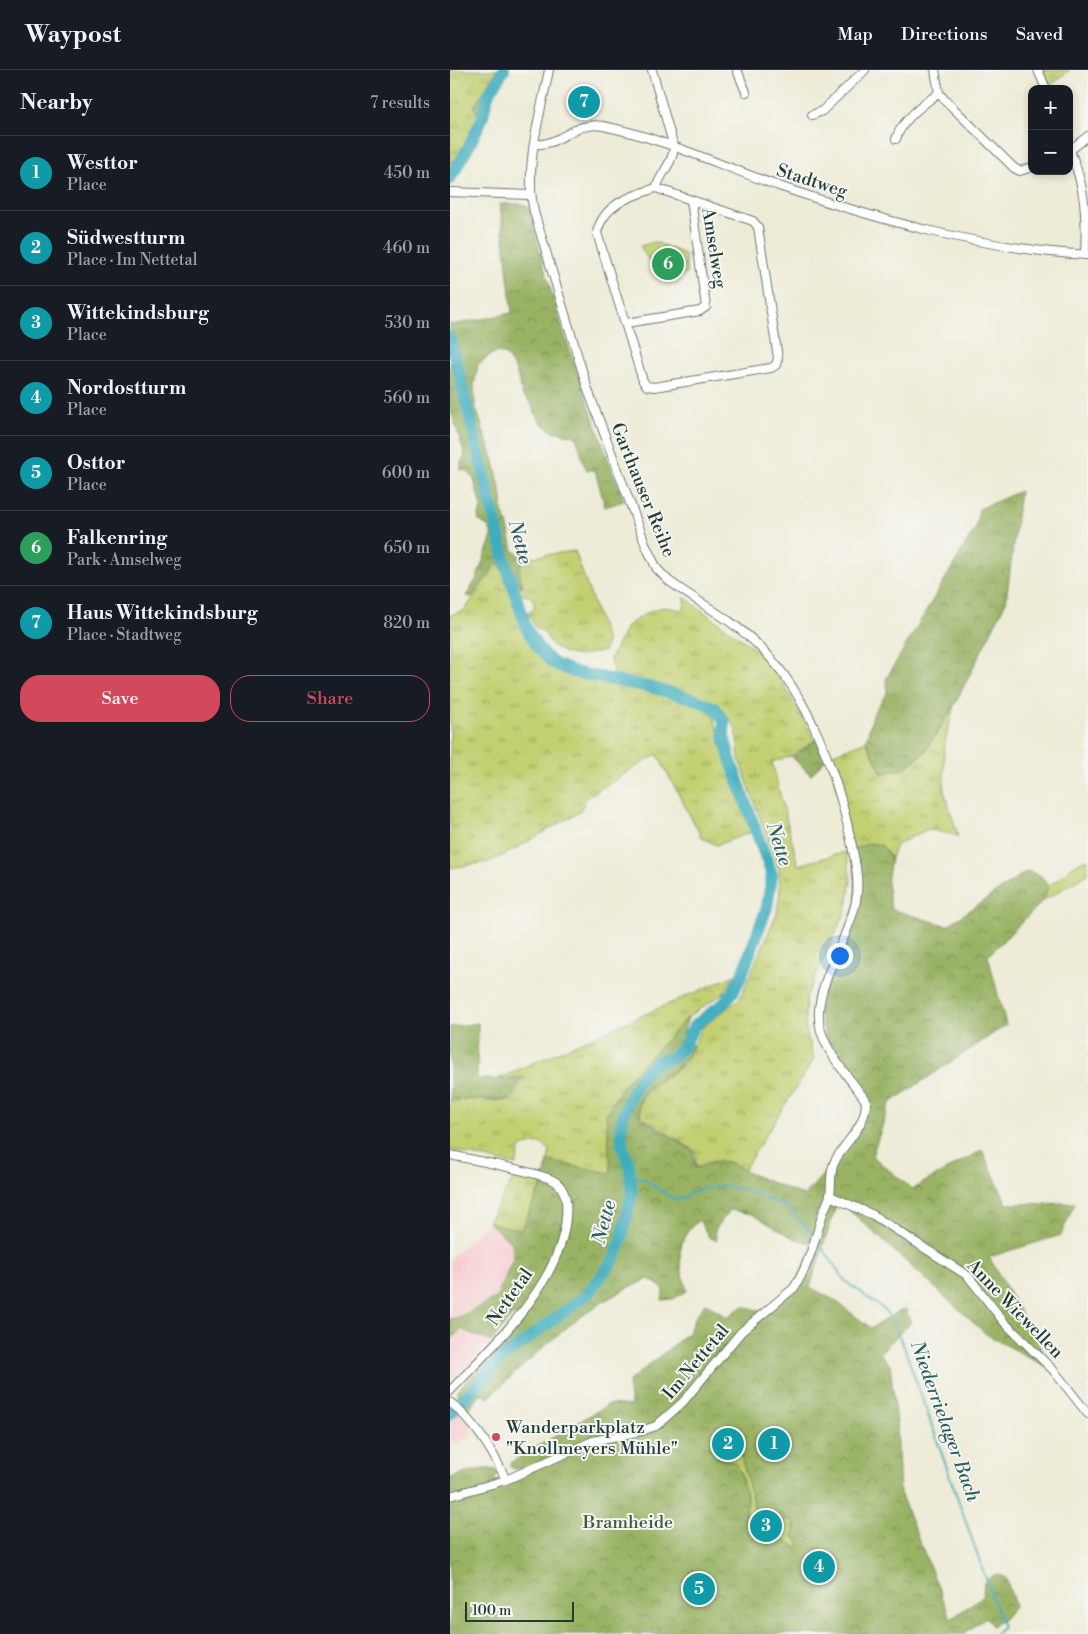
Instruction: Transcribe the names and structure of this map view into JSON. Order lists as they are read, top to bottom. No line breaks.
{"streets":{"street":["Stadtweg","Amselweg","Garthauser Reihe","Nettetal","Anne Wiewellen","Im Nettetal"]},"crossings":[["Stadtweg","Garthauser Reihe"],["Garthauser Reihe","Anne Wiewellen"],["Garthauser Reihe","Im Nettetal"]],"water":["Nette","Niederrielager Bach"],"parks":["Bramheide"],"places":["Wanderparkplatz \"Knollmeyers Mühle\""],"scale_bar":"100 m","page":{"header":"Waypost","nav":["Map","Directions","Saved"],"heading":["Nearby","7 results"],"pins":["7","6","1","2","3","4","5"],"map_buttons":["+","−"],"list":[{"mark":"1","name":"Westtor","note":"Place","value":"450 m"},{"mark":"2","name":"Südwestturm","note":"Place · Im Nettetal","value":"460 m"},{"mark":"3","name":"Wittekindsburg","note":"Place","value":"530 m"},{"mark":"4","name":"Nordostturm","note":"Place","value":"560 m"},{"mark":"5","name":"Osttor","note":"Place","value":"600 m"},{"mark":"6","name":"Falkenring","note":"Park · Amselweg","value":"650 m"},{"mark":"7","name":"Haus Wittekindsburg","note":"Place · Stadtweg","value":"820 m"}],"buttons":["Save","Share"],"scale":"100 m"}}
